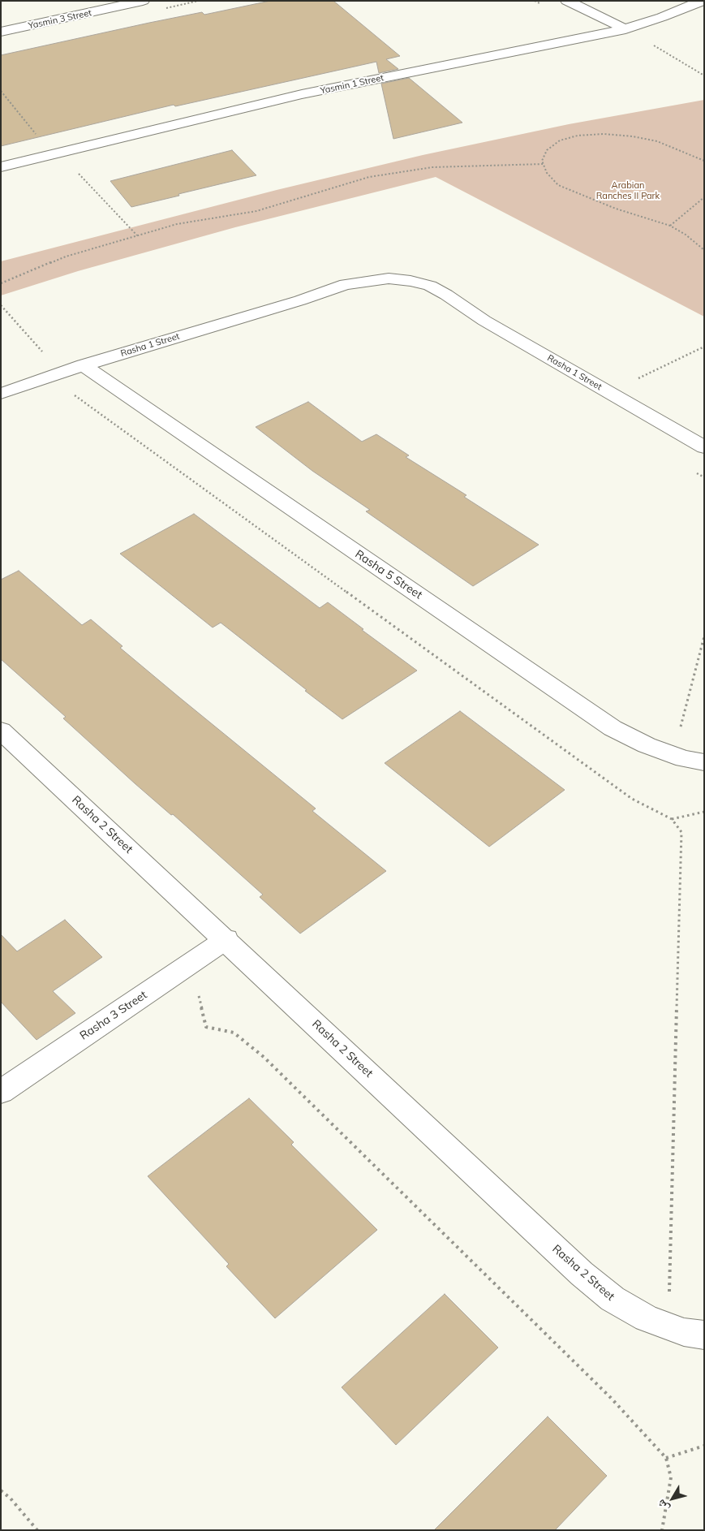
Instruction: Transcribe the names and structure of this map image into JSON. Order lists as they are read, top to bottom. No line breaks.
{"streets":{"street":["Yasmin 3 Street","Yasmin 1 Street","Rasha 1 Street","Rasha 5 Street","Rasha 2 Street","Rasha 3 Street"]},"crossings":[["Rasha 1 Street","Rasha 5 Street"],["Rasha 2 Street","Rasha 3 Street"]],"parks":["Arabian Ranches II Park"],"north":"bottom left"}
